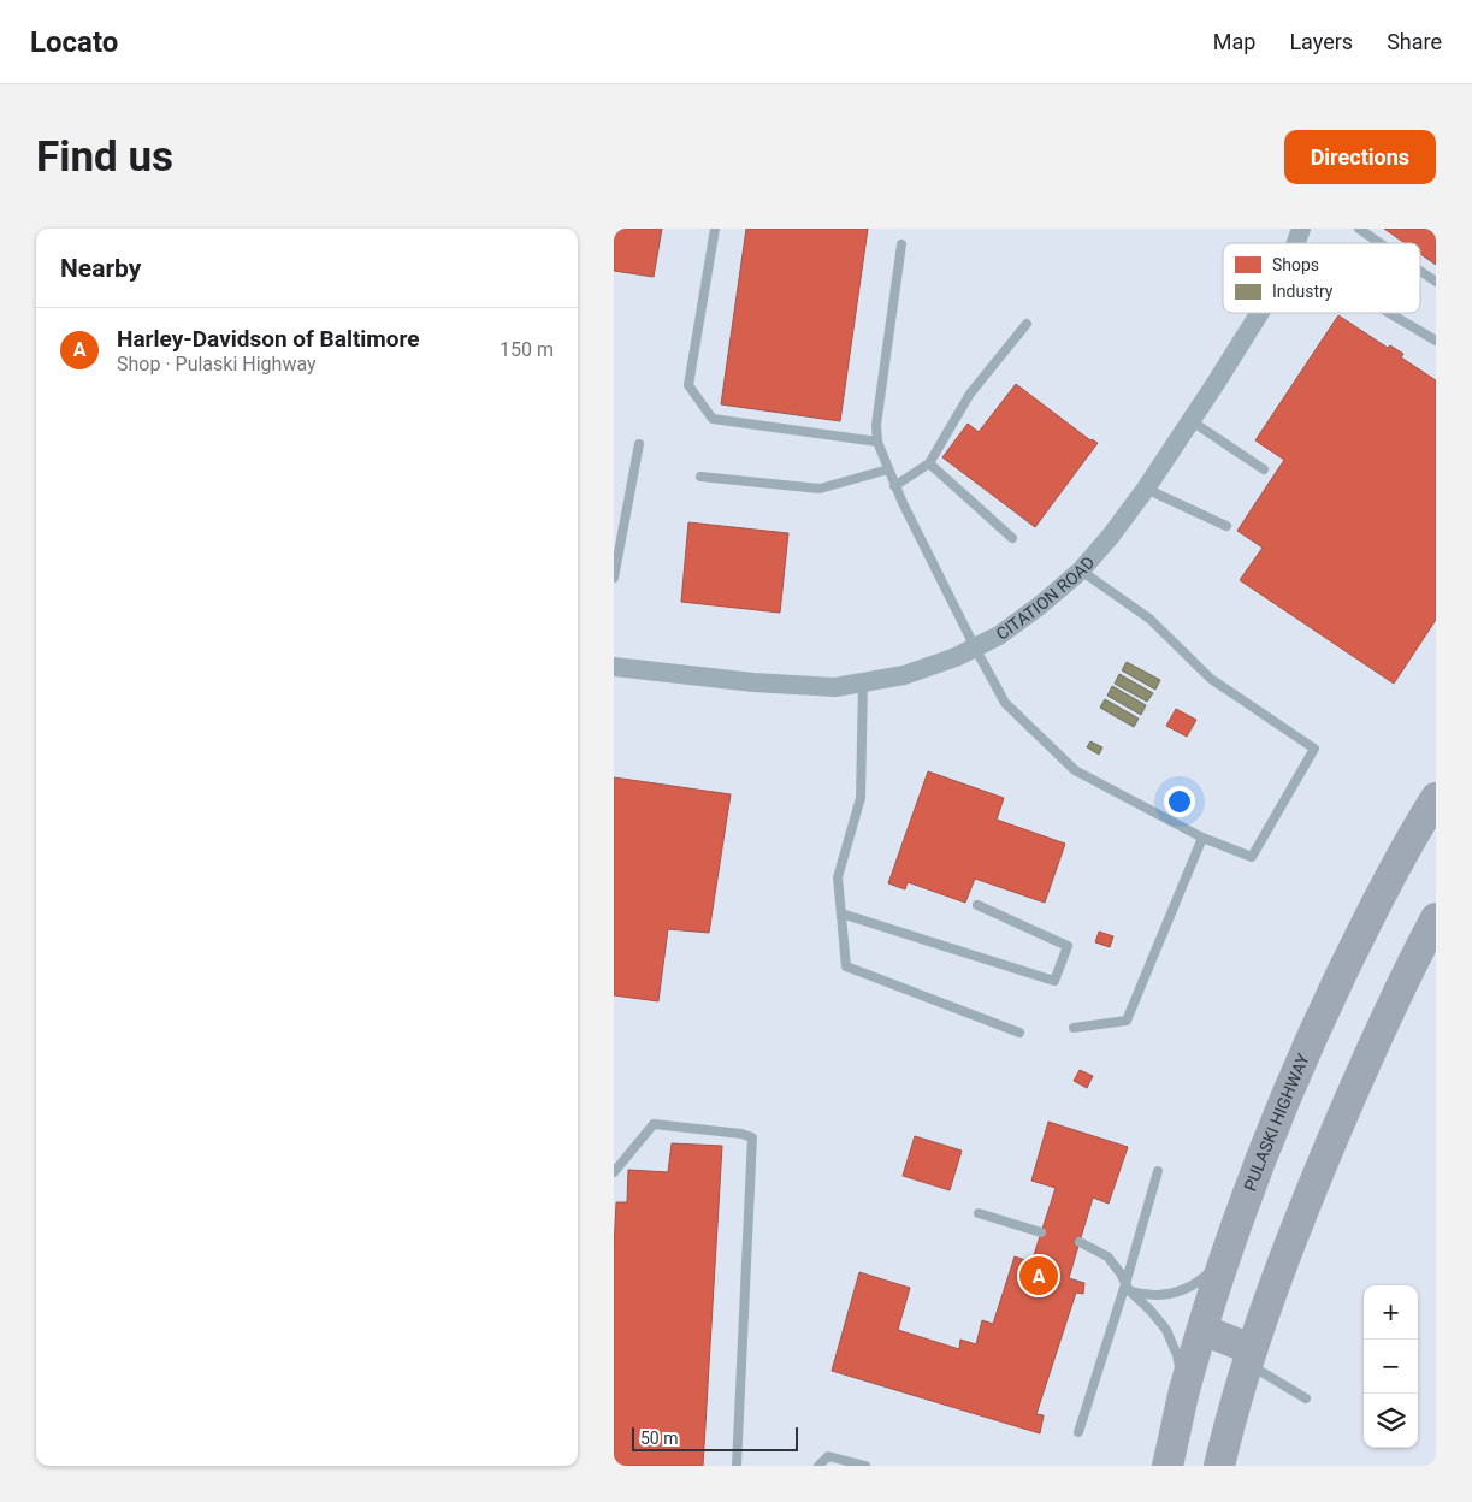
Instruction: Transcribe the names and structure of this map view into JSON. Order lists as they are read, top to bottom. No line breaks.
{"streets":{"highway":["PULASKI HIGHWAY"],"street":["CITATION ROAD"]},"legend":["Shops","Industry"],"scale_bar":"50 m","page":{"header":"Locato","nav":["Map","Layers","Share"],"buttons":"Directions","title":"Find us","heading":"Nearby","list":[{"mark":"A","name":"Harley-Davidson of Baltimore","note":"Shop · Pulaski Highway","value":"150 m"}],"pins":"A","map_buttons":["+","−"],"scale":"50 m"}}
